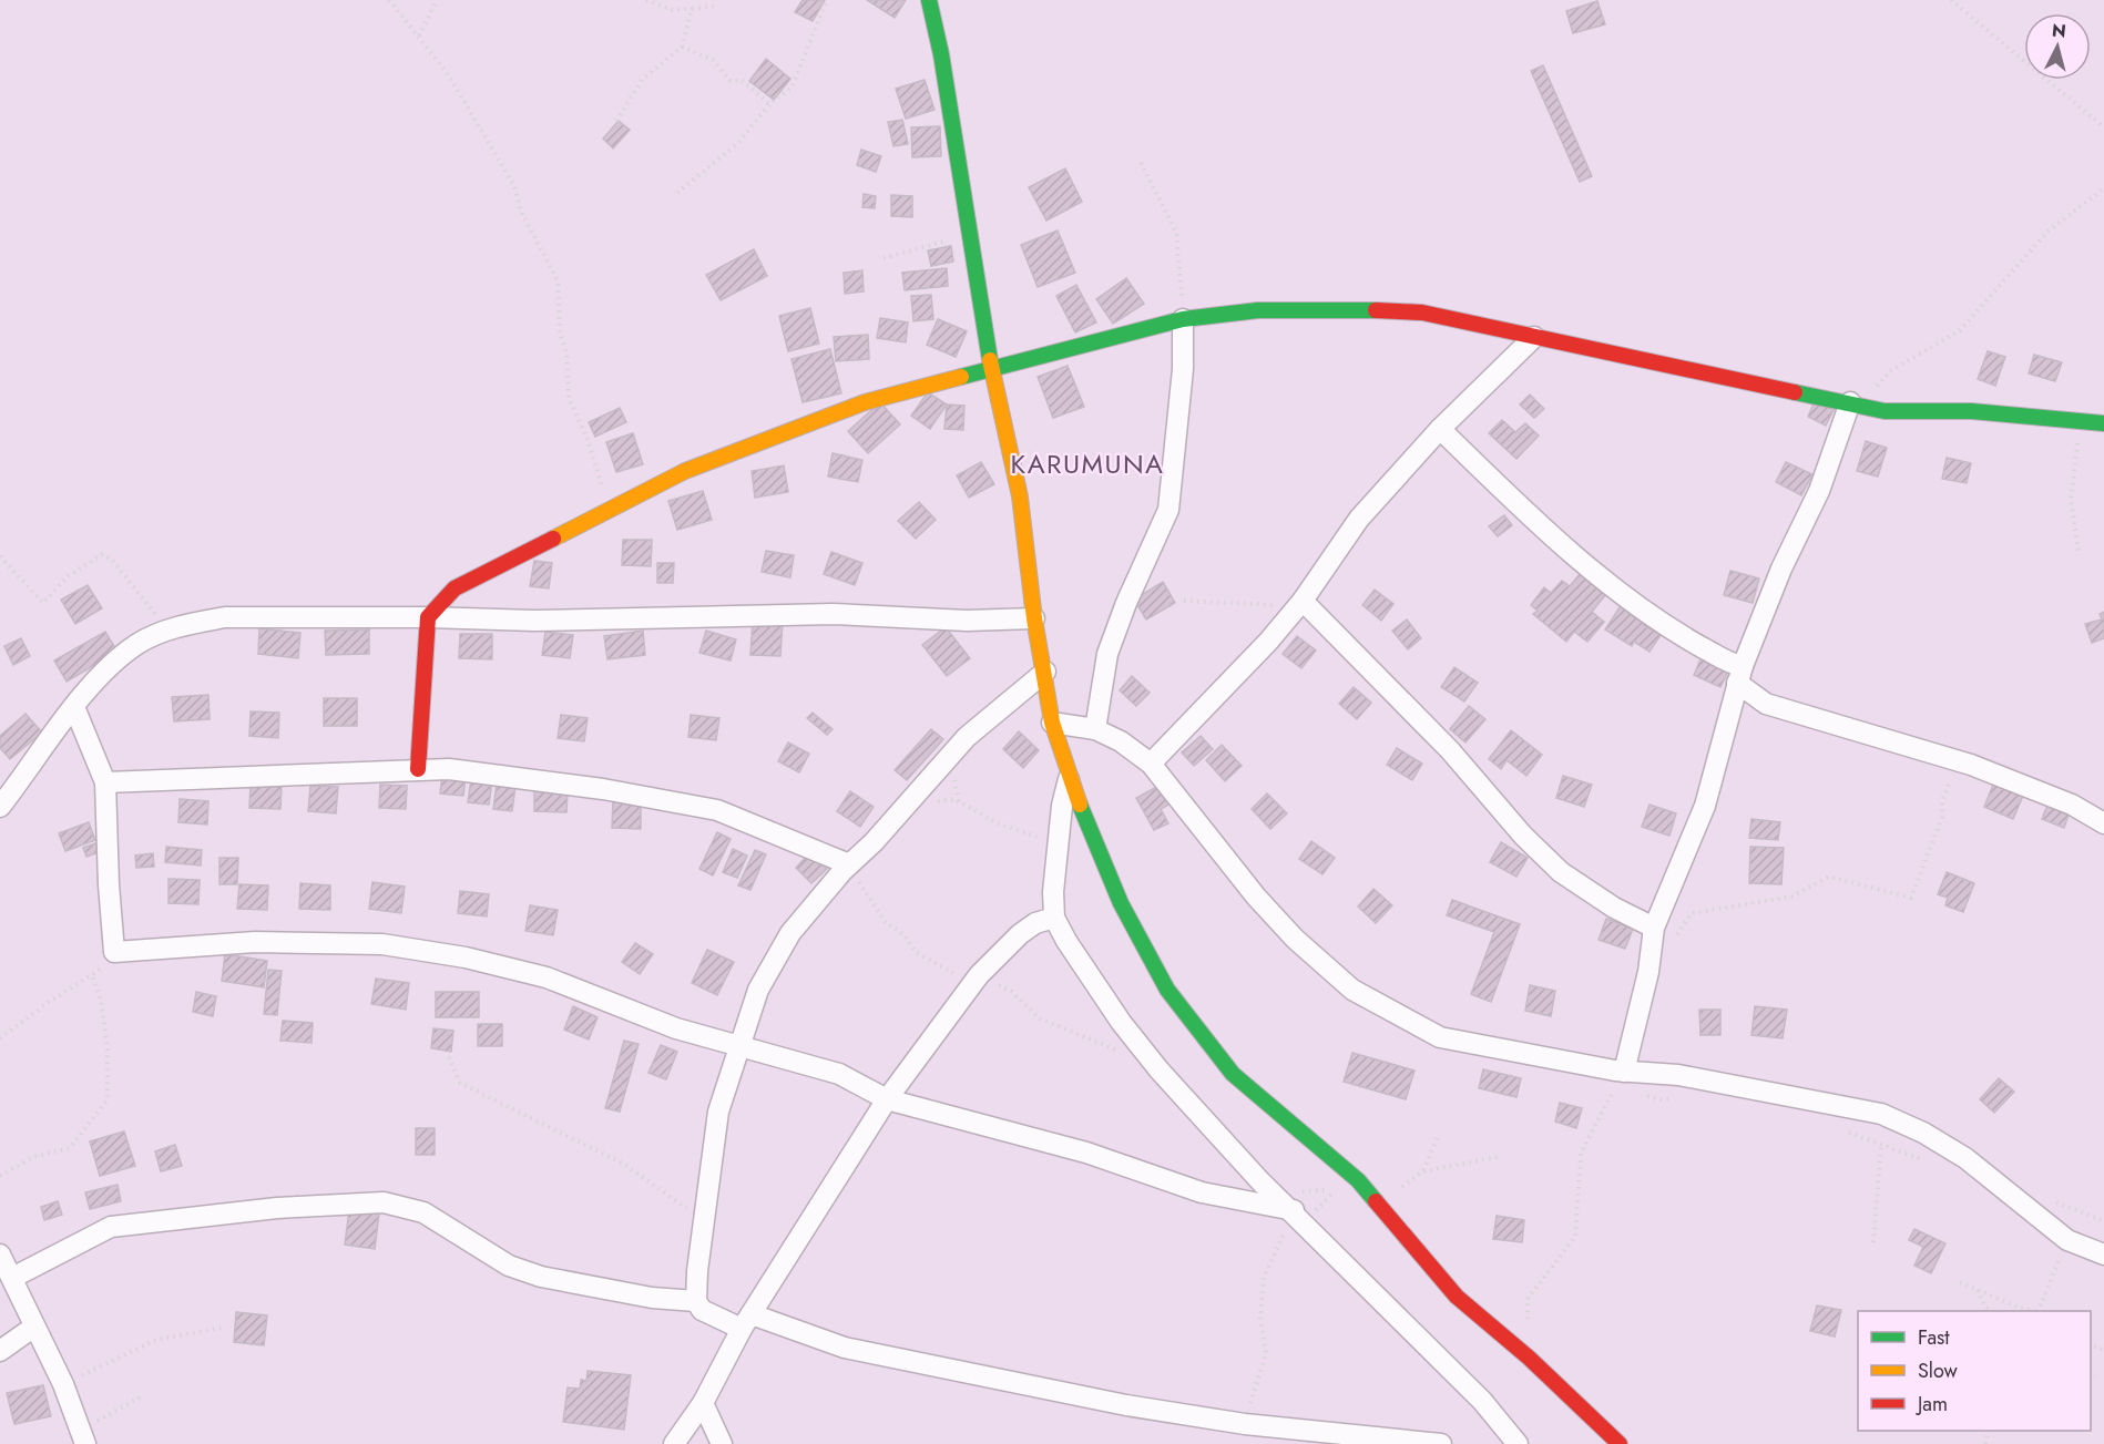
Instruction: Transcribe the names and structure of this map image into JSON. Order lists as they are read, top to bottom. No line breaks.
{"districts":["KARUMUNA"],"legend":["Fast","Slow","Jam"],"north":"top"}
